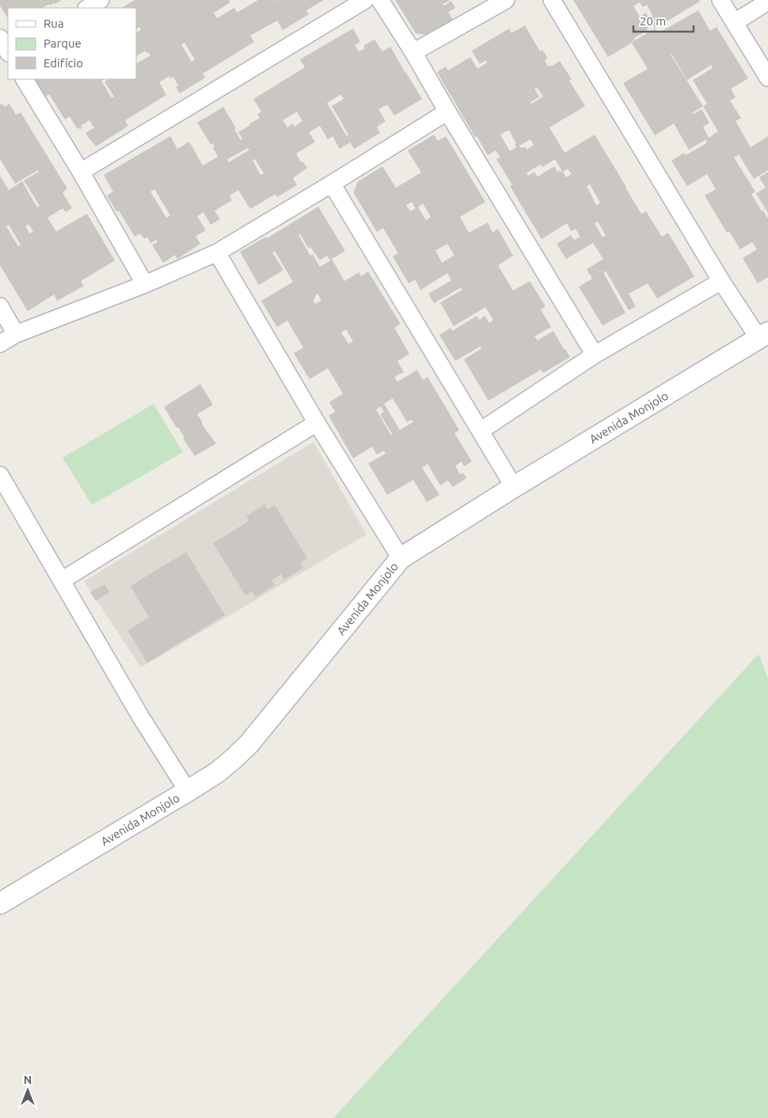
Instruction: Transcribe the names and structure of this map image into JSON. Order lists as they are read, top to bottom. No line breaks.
{"streets":{"street":["Avenida Monjolo"]},"legend":["Rua","Parque","Edifício"],"scale_bar":"20 m","north":"top"}
